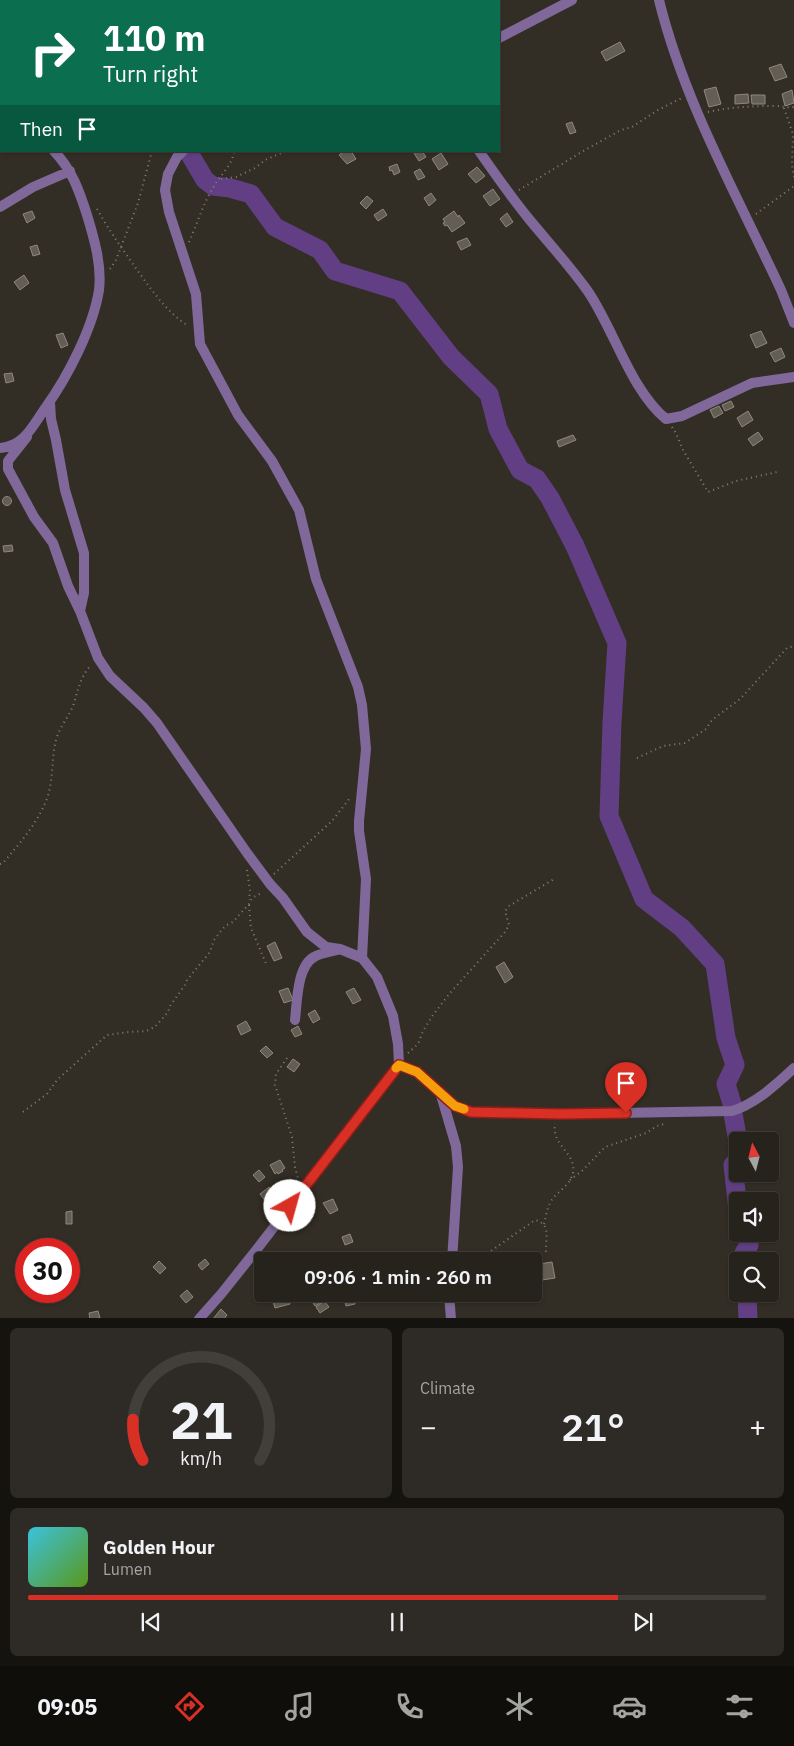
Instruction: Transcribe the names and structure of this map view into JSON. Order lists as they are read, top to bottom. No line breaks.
{"north":"top","page":{"turn":["110 m","Turn right"],"then":"Then","limit":"30","trip":"09:06 · 1 min · 260 m","tile":"Climate","heat":["−","21°","+"],"song":["Golden Hour","Lumen"],"tabs":"09:05","gauge":["21","km/h"]}}
